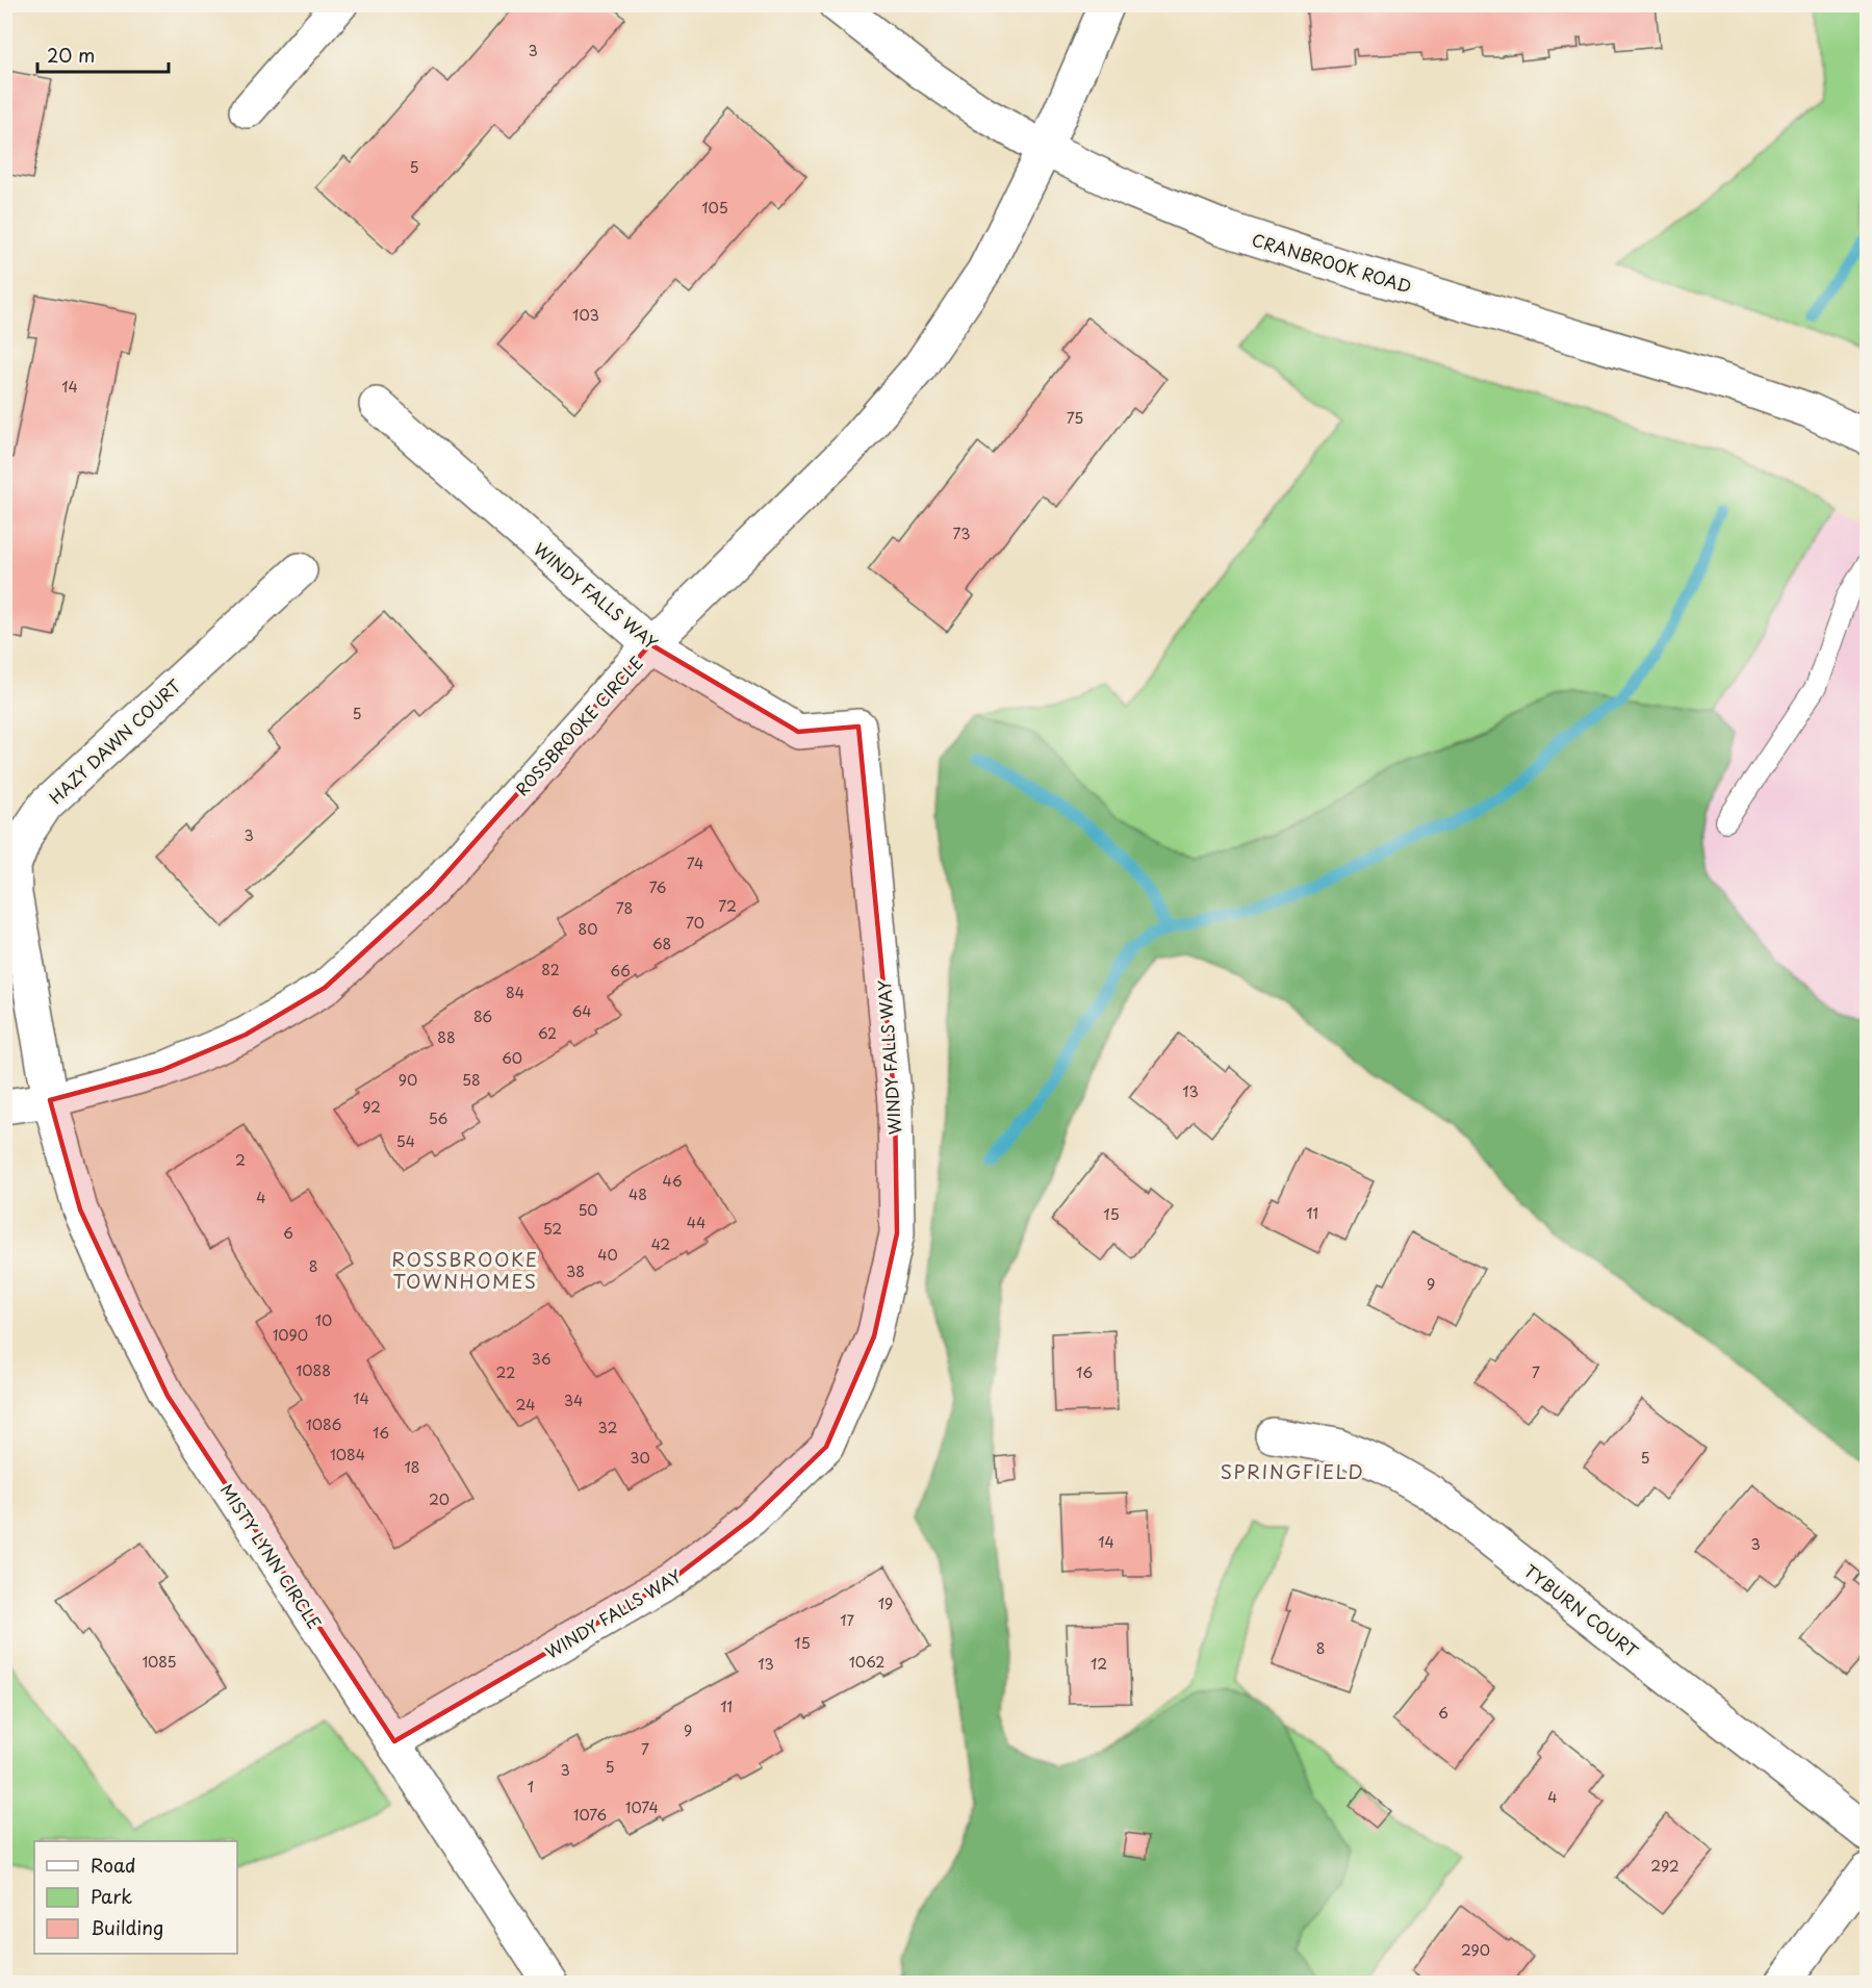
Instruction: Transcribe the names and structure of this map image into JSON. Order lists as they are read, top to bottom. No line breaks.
{"streets":{"street":["CRANBROOK ROAD","WINDY FALLS WAY","ROSSBROOKE CIRCLE","HAZY DAWN COURT","MISTY LYNN CIRCLE","TYBURN COURT"]},"crossings":[["CRANBROOK ROAD","ROSSBROOKE CIRCLE"],["WINDY FALLS WAY","ROSSBROOKE CIRCLE"],["WINDY FALLS WAY","MISTY LYNN CIRCLE"],["ROSSBROOKE CIRCLE","HAZY DAWN COURT"],["ROSSBROOKE CIRCLE","MISTY LYNN CIRCLE"],["HAZY DAWN COURT","MISTY LYNN CIRCLE"]],"districts":["ROSSBROOKE TOWNHOMES","SPRINGFIELD"],"house_numbers":["3","5","105","103","14","75","73","5","3","74","76","72","78","70","80","68","82","66","84","64","86","62","88","60","90","58","13","92","56","54","2","46","48","4","50","11","15","44","52","6","42","40","8","38","9","10","1090","36","1088","22","16","7","14","34","24","1086","32","16","1084","30","5","18","20","14","3","19","17","15","8","1085","1062","13","12","11","6","9","7","5","3","1","4","1074","1076","292","290"],"legend":["Road","Park","Building"],"scale_bar":"20 m"}
